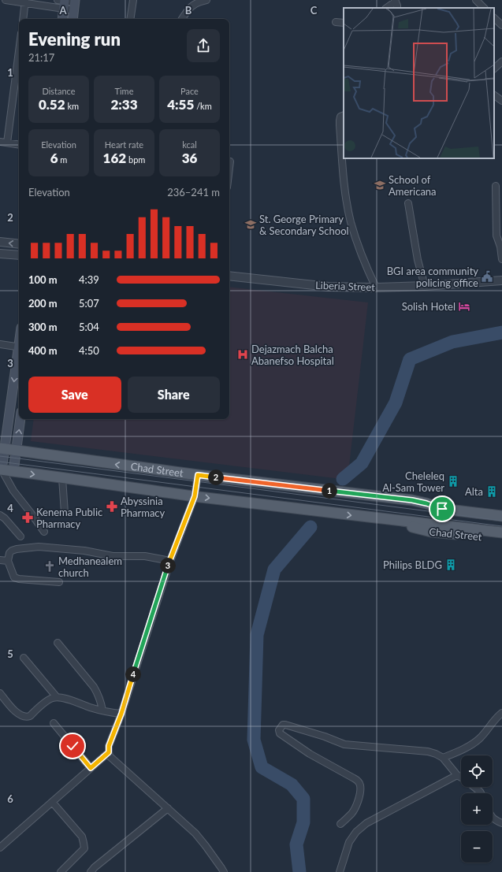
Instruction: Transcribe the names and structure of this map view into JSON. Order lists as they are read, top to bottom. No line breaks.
{"streets":{"main road":["Chad Street"],"street":["Liberia Street"]},"places":{"school or university":["School of Americana","St. George Primary & Secondary School"],"public building":["BGI area community policing office"],"hotel":["Solish Hotel"],"hospital":["Dejazmach Balcha Abanefso Hospital"],"building":["Cheleleq Al-Sam Tower","Alta","Philips BLDG"],"pharmacy":["Abyssinia Pharmacy","Kenema Public Pharmacy"],"church":["Medhanealem church"]},"page":{"heading":["Evening run","21:17"],"stats":[["Distance","0.52 km"],["Time","2:33"],["Pace","4:55 /km"],["Elevation","6 m"],["Heart rate","162 bpm"],["kcal","36"]],"chart":["Elevation","236–241 m"],"list":[{"name":"100 m","note":"4:39"},{"name":"200 m","note":"5:07"},{"name":"300 m","note":"5:04"},{"name":"400 m","note":"4:50"}],"buttons":["Save","Share"],"pins":["2","1","3","4"],"map_buttons":["+","−"]},"grid":{"columns":["A","B","C"],"rows":["1","2","3","4","5","6"]}}
